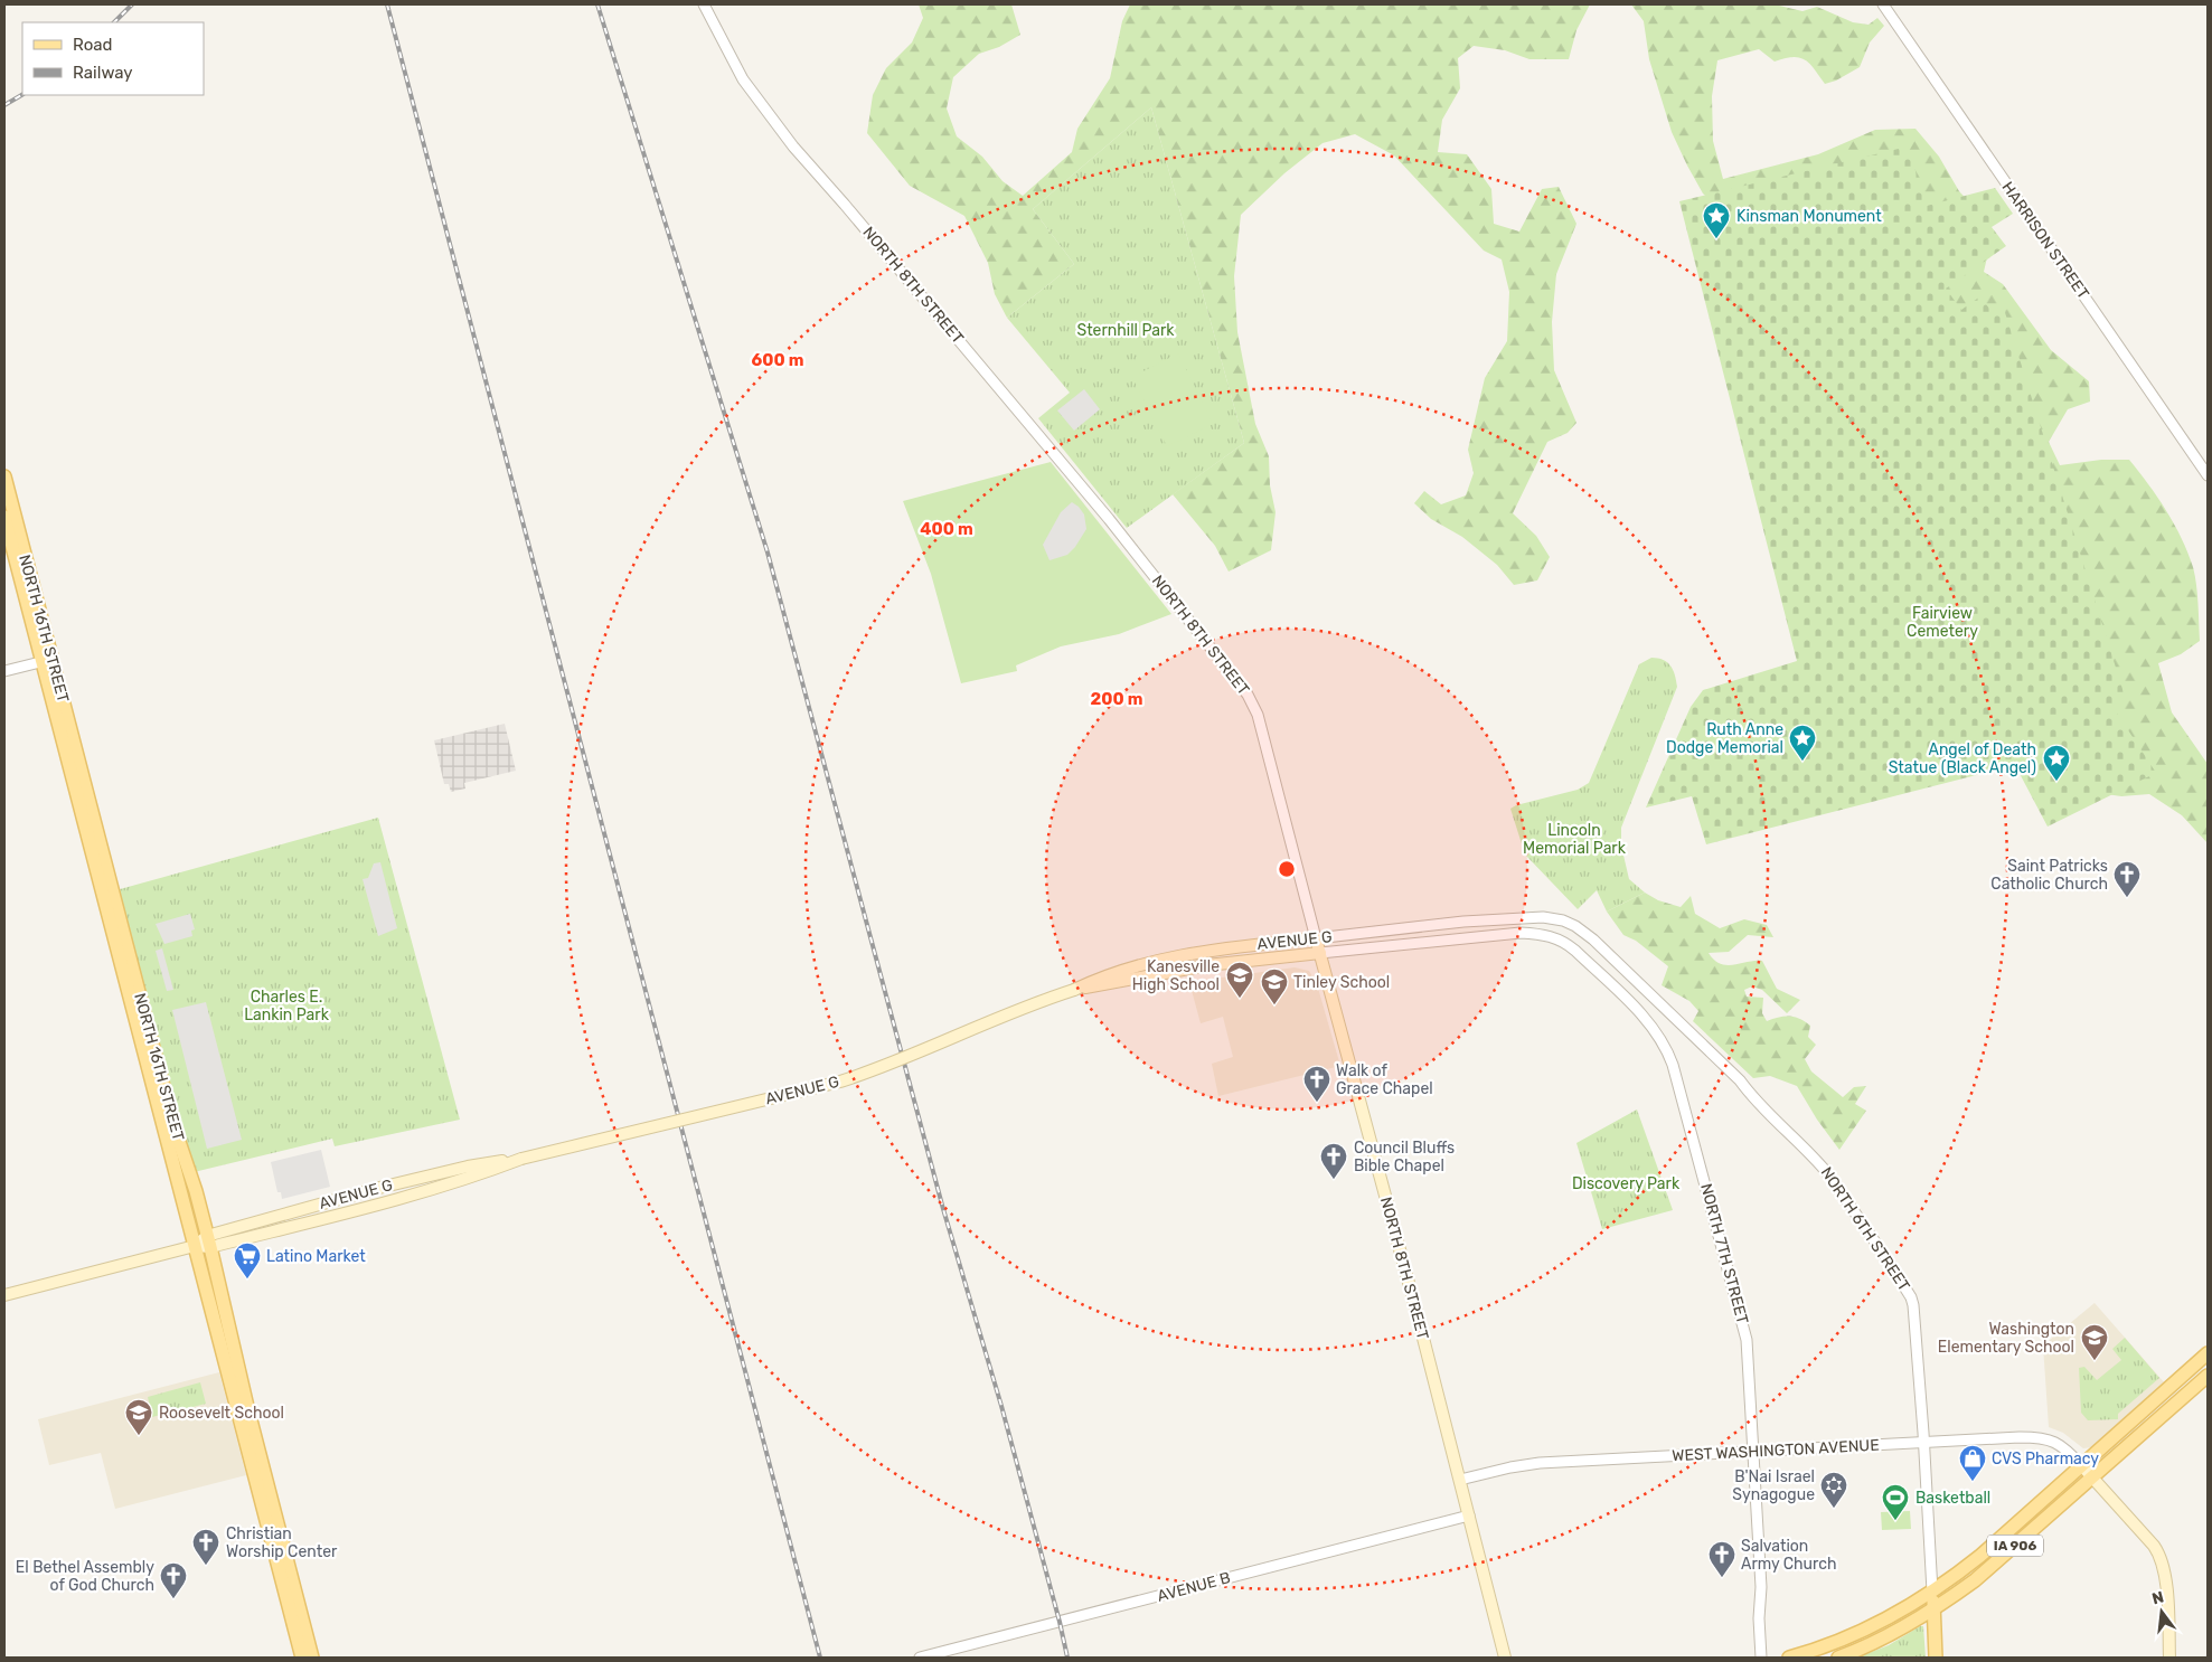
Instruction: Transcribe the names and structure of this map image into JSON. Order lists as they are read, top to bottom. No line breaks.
{"streets":{"main road":["NORTH 8TH STREET","NORTH 16TH STREET","AVENUE G","NORTH 6TH STREET","IA 906"],"street":["HARRISON STREET","NORTH 7TH STREET","WEST WASHINGTON AVENUE","AVENUE B"]},"crossings":[["NORTH 8TH STREET","AVENUE G"],["NORTH 8TH STREET","WEST WASHINGTON AVENUE"],["NORTH 8TH STREET","AVENUE B"],["NORTH 16TH STREET","AVENUE G"],["AVENUE G","NORTH 6TH STREET"],["AVENUE G","NORTH 7TH STREET"],["NORTH 6TH STREET","WEST WASHINGTON AVENUE"],["NORTH 6TH STREET","IA 906"],["NORTH 7TH STREET","WEST WASHINGTON AVENUE"],["WEST WASHINGTON AVENUE","IA 906"]],"parks":["Sternhill Park","Fairview Cemetery","Lincoln Memorial Park","Charles E. Lankin Park","Discovery Park"],"places":{"place":["Kinsman Monument","Ruth Anne Dodge Memorial","Angel of Death Statue (Black Angel)"],"church":["Saint Patricks Catholic Church","Walk of Grace Chapel","Council Bluffs Bible Chapel","Christian Worship Center","Salvation Army Church","El Bethel Assembly of God Church"],"school or university":["Kanesville High School","Tinley School","Washington Elementary School","Roosevelt School"],"supermarket":["Latino Market"],"shop":["CVS Pharmacy"],"synagogue":["B'Nai Israel Synagogue"],"sports":["Basketball"]},"legend":["Road","Railway"],"north":"top","rings":["600 m","400 m","200 m"]}
